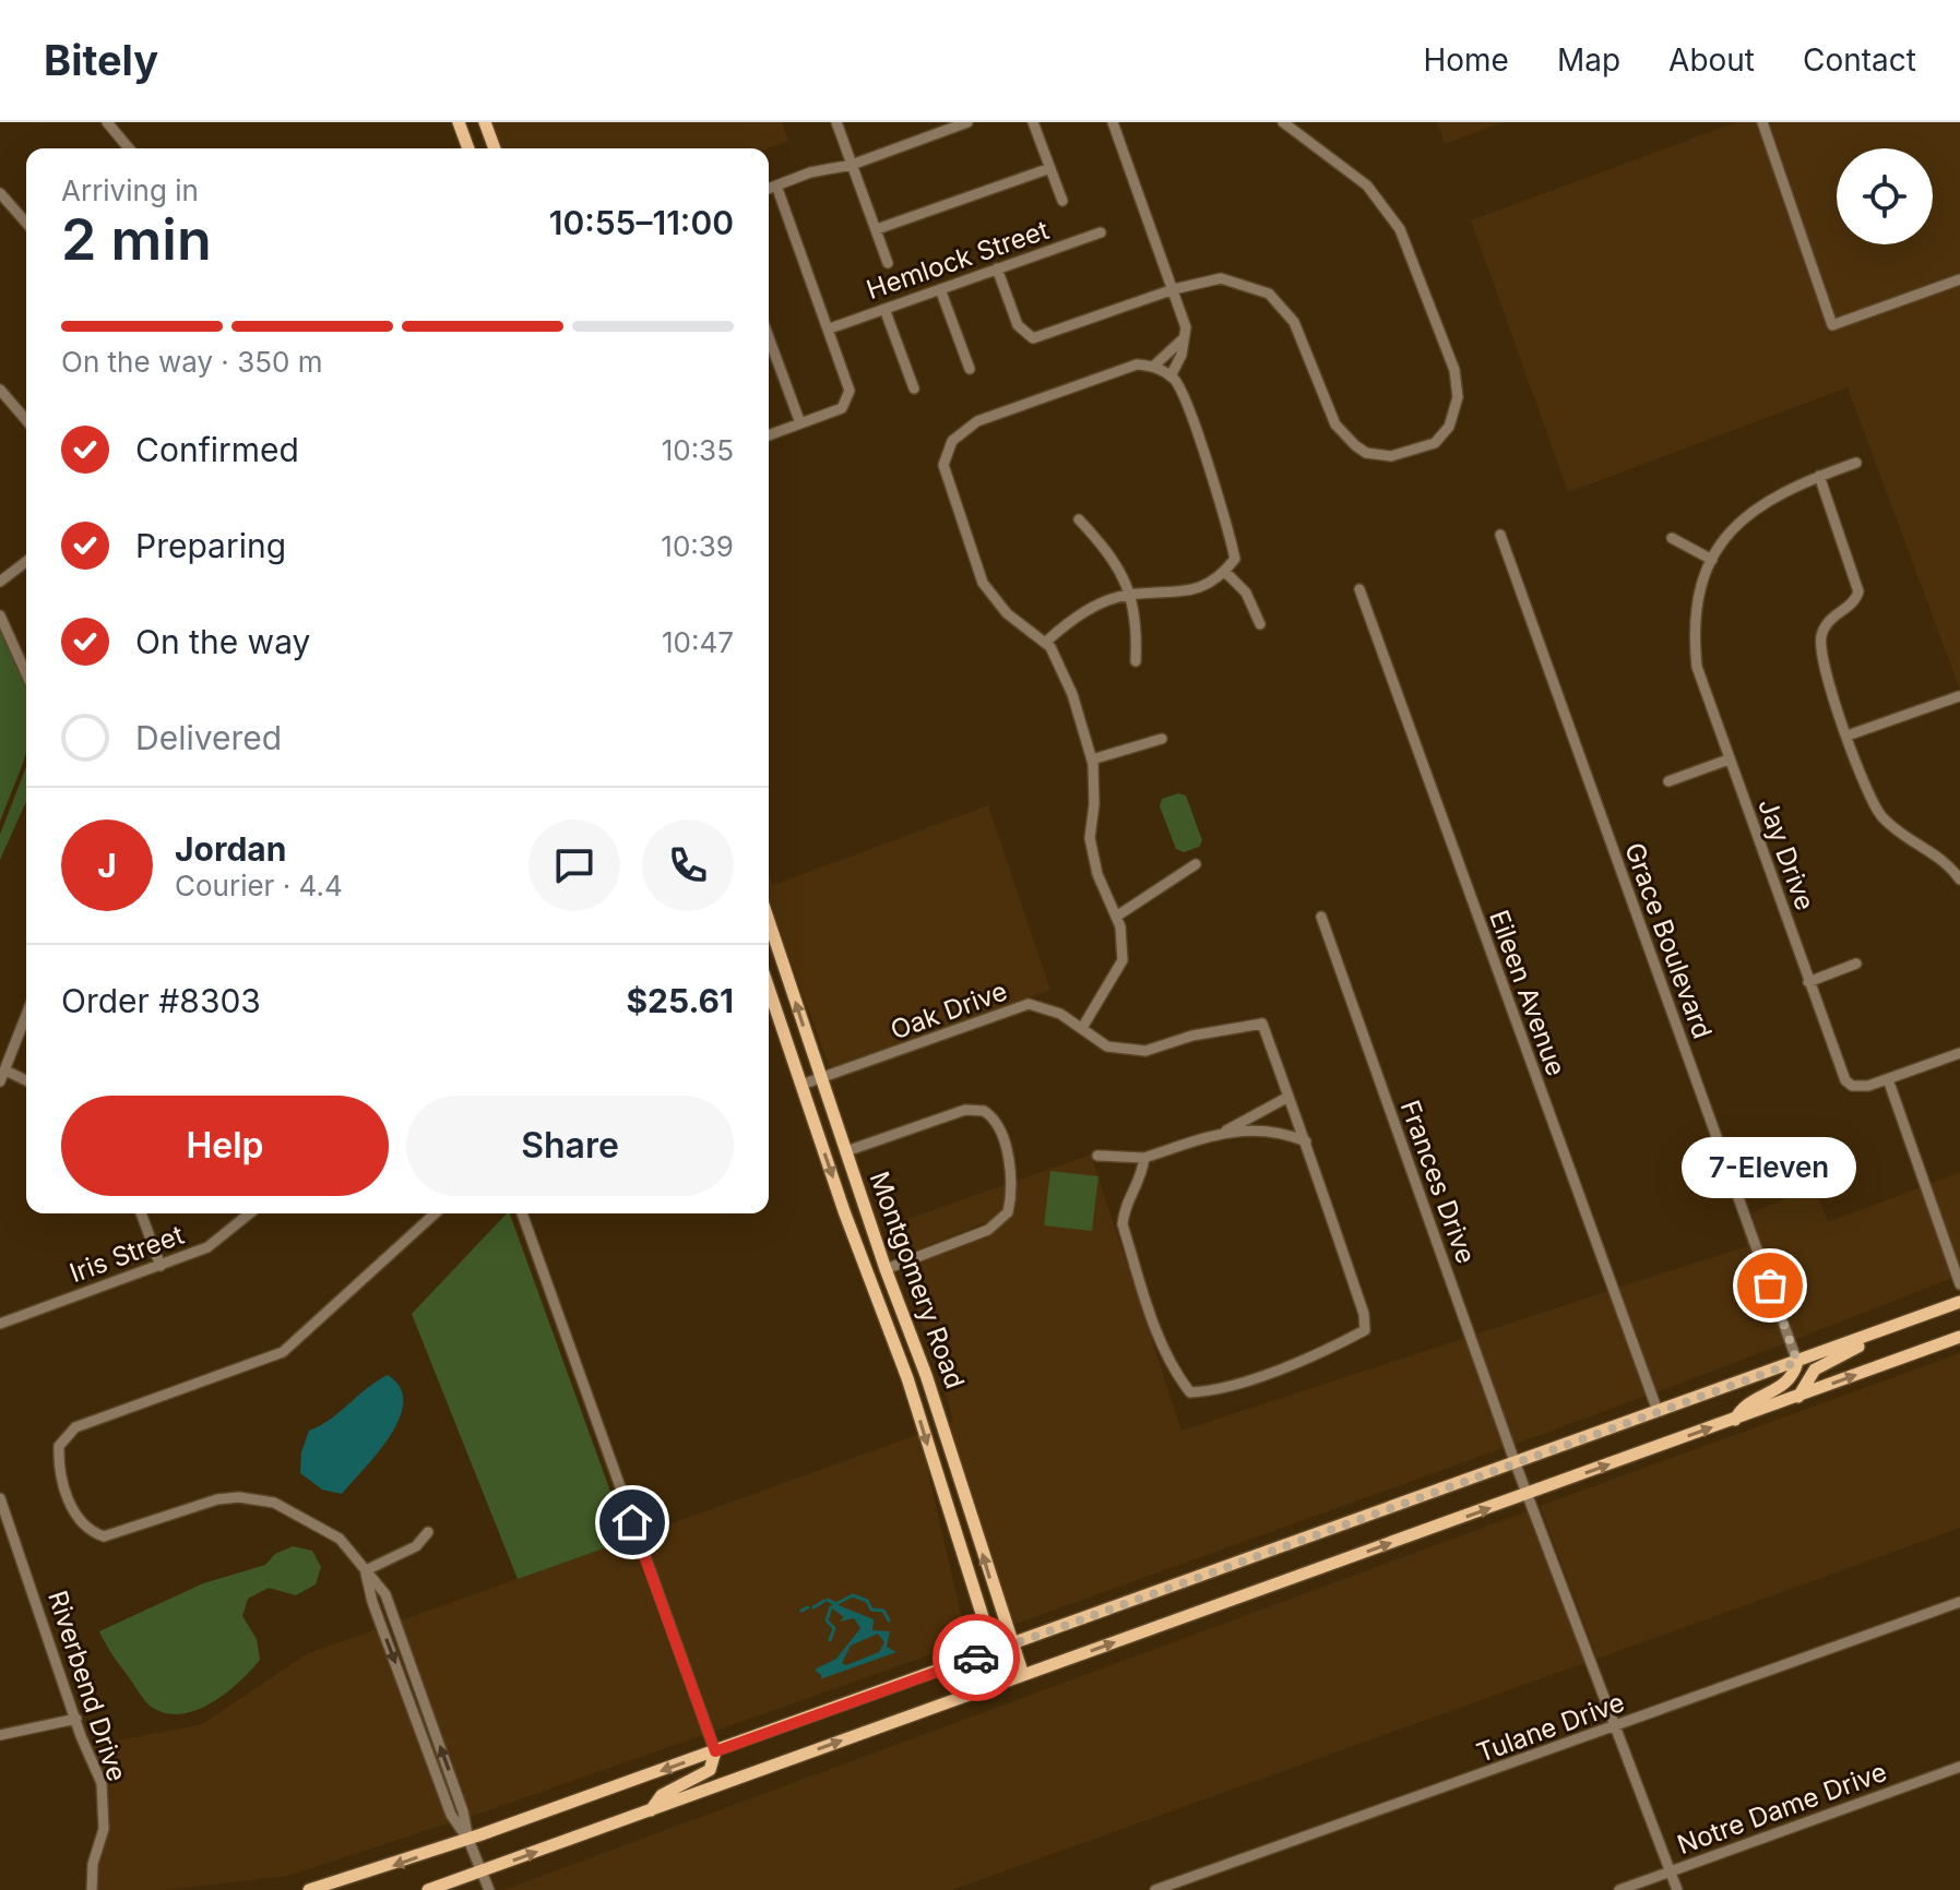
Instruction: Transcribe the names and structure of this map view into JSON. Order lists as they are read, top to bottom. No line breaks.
{"streets":{"main road":["Montgomery Road"],"street":["Hemlock Street","Jay Drive","Grace Boulevard","Eileen Avenue","Oak Drive","Frances Drive","Iris Street","Riverbend Drive","Tulane Drive","Notre Dame Drive"]},"crossings":[["Oak Drive","Montgomery Road"],["Frances Drive","Tulane Drive"],["Frances Drive","Notre Dame Drive"]],"places":["7-Eleven"],"page":{"header":"Bitely","nav":["Home","Map","About","Contact"],"heading":["2 min","Arriving in","10:55–11:00"],"panel":["Jordan","Courier · 4.4","Order #8303","$25.61"],"bar":"On the way · 350 m","list":[["Confirmed","10:35"],["Preparing","10:39"],["On the way","10:47"],"Delivered"],"round":"J","buttons":["Help","Share"],"bubble":"7-Eleven"}}
